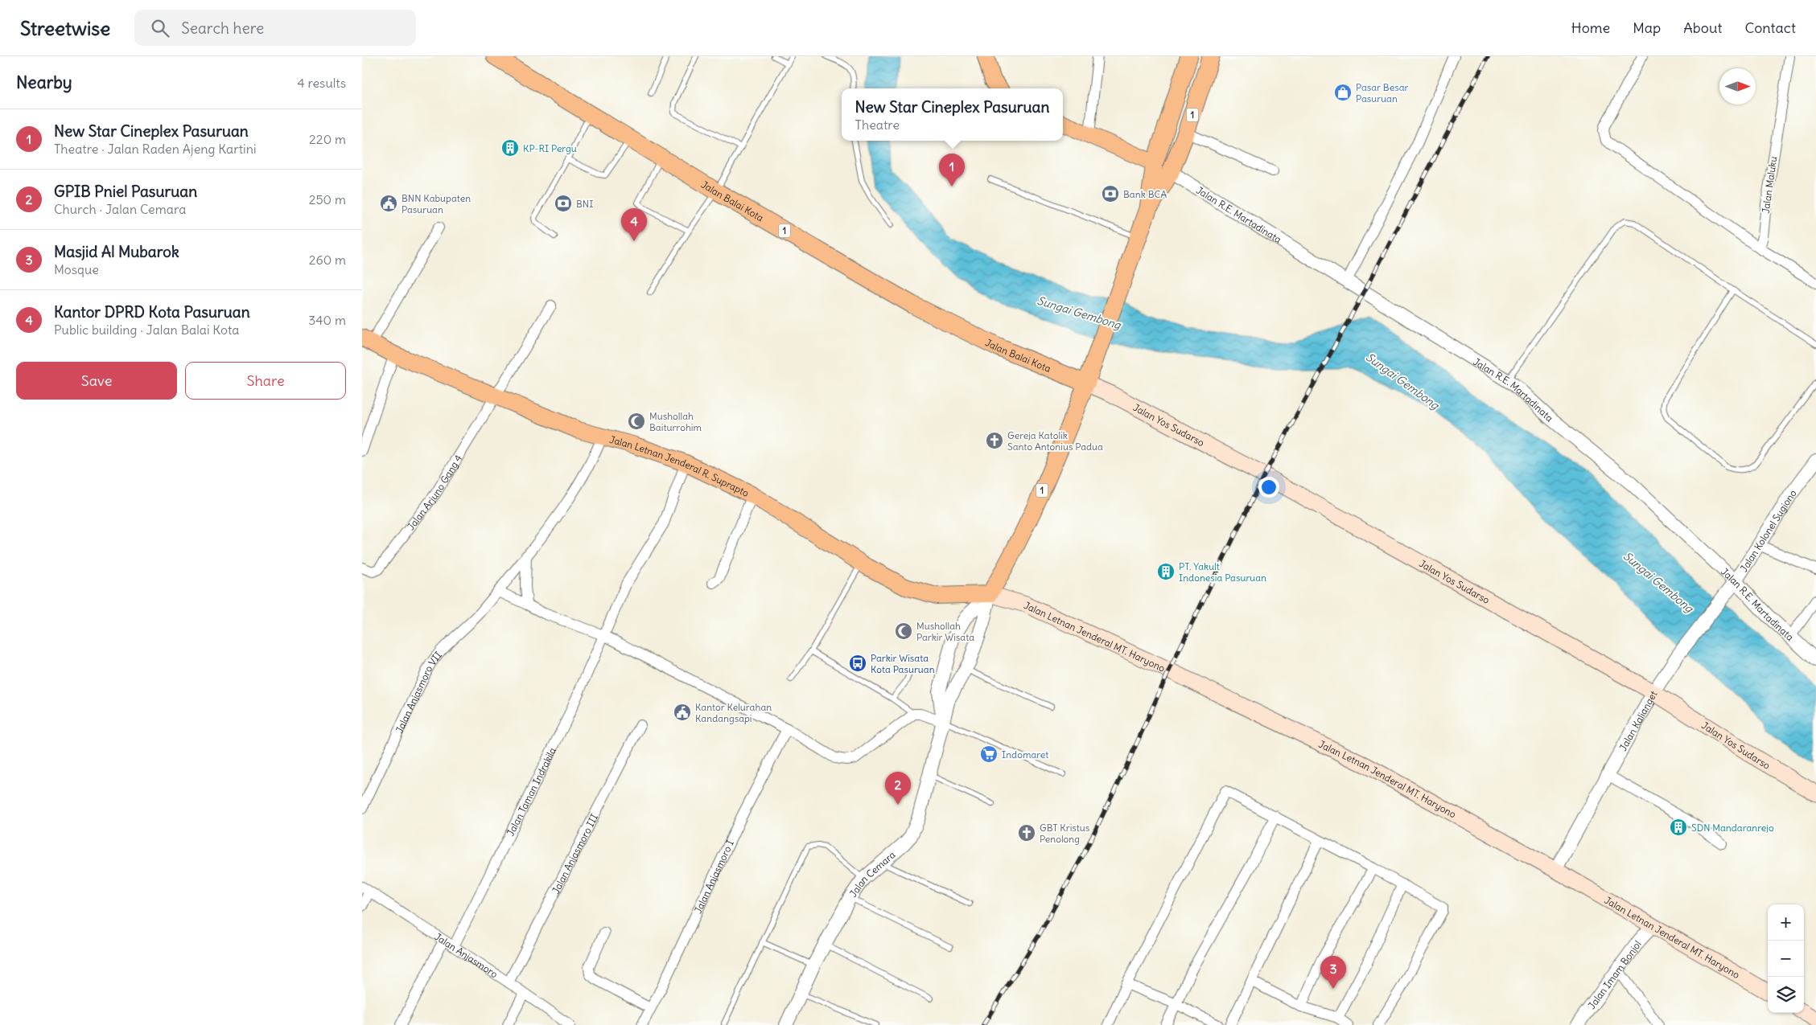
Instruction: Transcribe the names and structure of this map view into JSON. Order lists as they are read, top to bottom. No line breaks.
{"streets":{"highway":["1","Jalan Balai Kota"],"main road":["Jalan Yos Sudarso","Jalan Letnan Jenderal R. Suprapto","Jalan Letnan Jenderal MT. Haryono"],"street":["Jalan Maluku","Jalan R.E. Martadinata","Jalan Arjuno Gang 4","Jalan Kolonel Sugiono","Jalan Anjasmoro VII","Jalan Kalianget","Jalan Taman Indrakila","Jalan Anjasmoro III","Jalan Cemara","Jalan Anjasmoro I","Jalan Anjasmoro","Jalan Imam Bonjol"]},"crossings":[["1","Jalan Balai Kota"],["1","Jalan R.E. Martadinata"],["1","Jalan Yos Sudarso"],["1","Jalan Letnan Jenderal R. Suprapto"],["1","Jalan Letnan Jenderal MT. Haryono"],["1","Jalan Cemara"],["Jalan Balai Kota","Jalan Yos Sudarso"],["Jalan R.E. Martadinata","Jalan Kolonel Sugiono"],["Jalan R.E. Martadinata","Jalan Kalianget"],["Jalan Yos Sudarso","Jalan Kalianget"],["Jalan Letnan Jenderal R. Suprapto","Jalan Arjuno Gang 4"],["Jalan Letnan Jenderal R. Suprapto","Jalan Letnan Jenderal MT. Haryono"],["Jalan Letnan Jenderal R. Suprapto","Jalan Taman Indrakila"],["Jalan Letnan Jenderal R. Suprapto","Jalan Cemara"],["Jalan Kolonel Sugiono","Jalan Kalianget"],["Jalan Letnan Jenderal MT. Haryono","Jalan Kalianget"],["Jalan Letnan Jenderal MT. Haryono","Jalan Cemara"],["Jalan Letnan Jenderal MT. Haryono","Jalan Imam Bonjol"],["Jalan Taman Indrakila","Jalan Anjasmoro"],["Jalan Anjasmoro III","Jalan Anjasmoro"]],"water":["Sungai Gembong"],"places":{"shop":["Pasar Besar Pasuruan"],"building":["KP-RI Pergu","PT. Yakult Indonesia Pasuruan","SDN Mandaranrejo"],"bank":["Bank BCA","BNI"],"public building":["BNN Kabupaten Pasuruan","Kantor Kelurahan Kandangsapi"],"mosque":["Mushollah Baiturrohim","Mushollah Parkir Wisata"],"church":["Gereja Katolik Santo Antonius Padua","GBT Kristus Penolong"],"bus stop":["Parkir Wisata Kota Pasuruan"],"supermarket":["Indomaret"]},"north":"right","page":{"header":"Streetwise","search":"Search here","nav":["Home","Map","About","Contact"],"heading":["Nearby","4 results"],"popup":["New Star Cineplex Pasuruan","Theatre"],"list":[{"mark":"1","name":"New Star Cineplex Pasuruan","note":"Theatre · Jalan Raden Ajeng Kartini","value":"220 m"},{"mark":"2","name":"GPIB Pniel Pasuruan","note":"Church · Jalan Cemara","value":"250 m"},{"mark":"3","name":"Masjid Al Mubarok","note":"Mosque","value":"260 m"},{"mark":"4","name":"Kantor DPRD Kota Pasuruan","note":"Public building · Jalan Balai Kota","value":"340 m"}],"pins":["1","4","2","3"],"buttons":["Save","Share"],"map_buttons":["+","−"]}}
